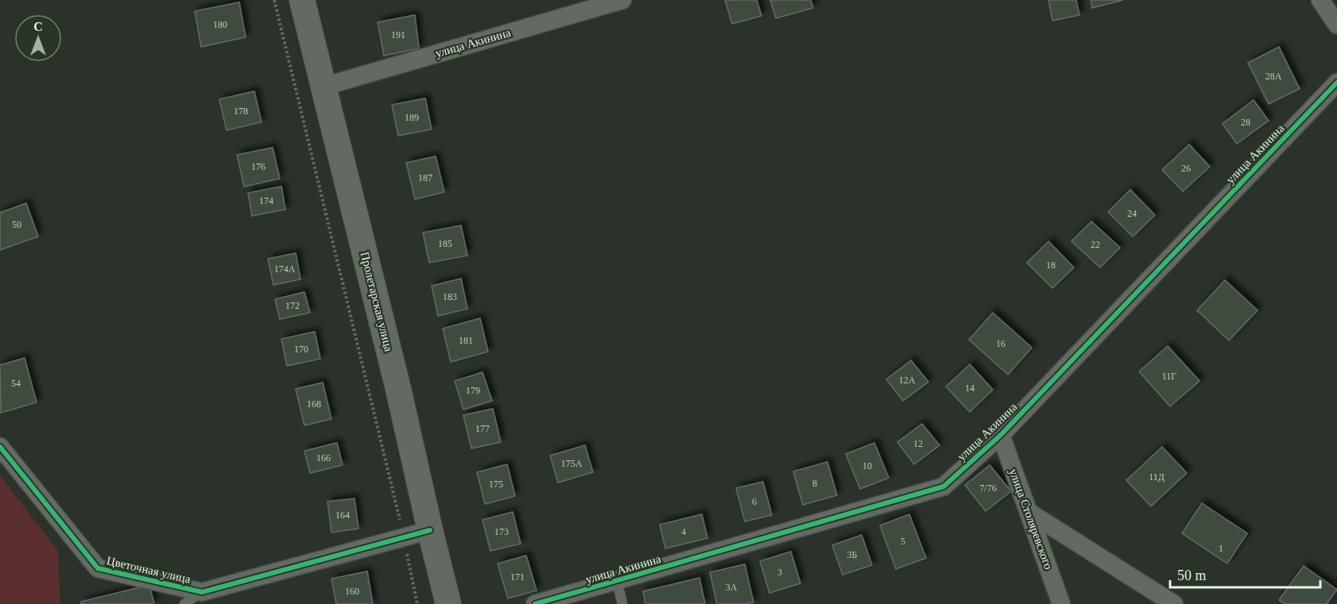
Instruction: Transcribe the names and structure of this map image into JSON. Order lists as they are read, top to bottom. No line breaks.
{"streets":{"main road":["Пролетарская улица"],"street":["улица Акинина","улица Столяревского","Цветочная улица"]},"crossings":[["улица Акинина","Пролетарская улица"],["улица Акинина","улица Столяревского"],["Пролетарская улица","Цветочная улица"]],"house_numbers":["180","191","28А","178","189","28","176","26","187","174","24","50","185","22","18","174А","183","172","181","16","170","11Г","12А","54","14","179","168","177","12","166","175А","10","11Д","8","175","7/76","6","164","173","4","5","1","3Б","3","171","3А","160"],"scale_bar":"50 m","north":"top"}
